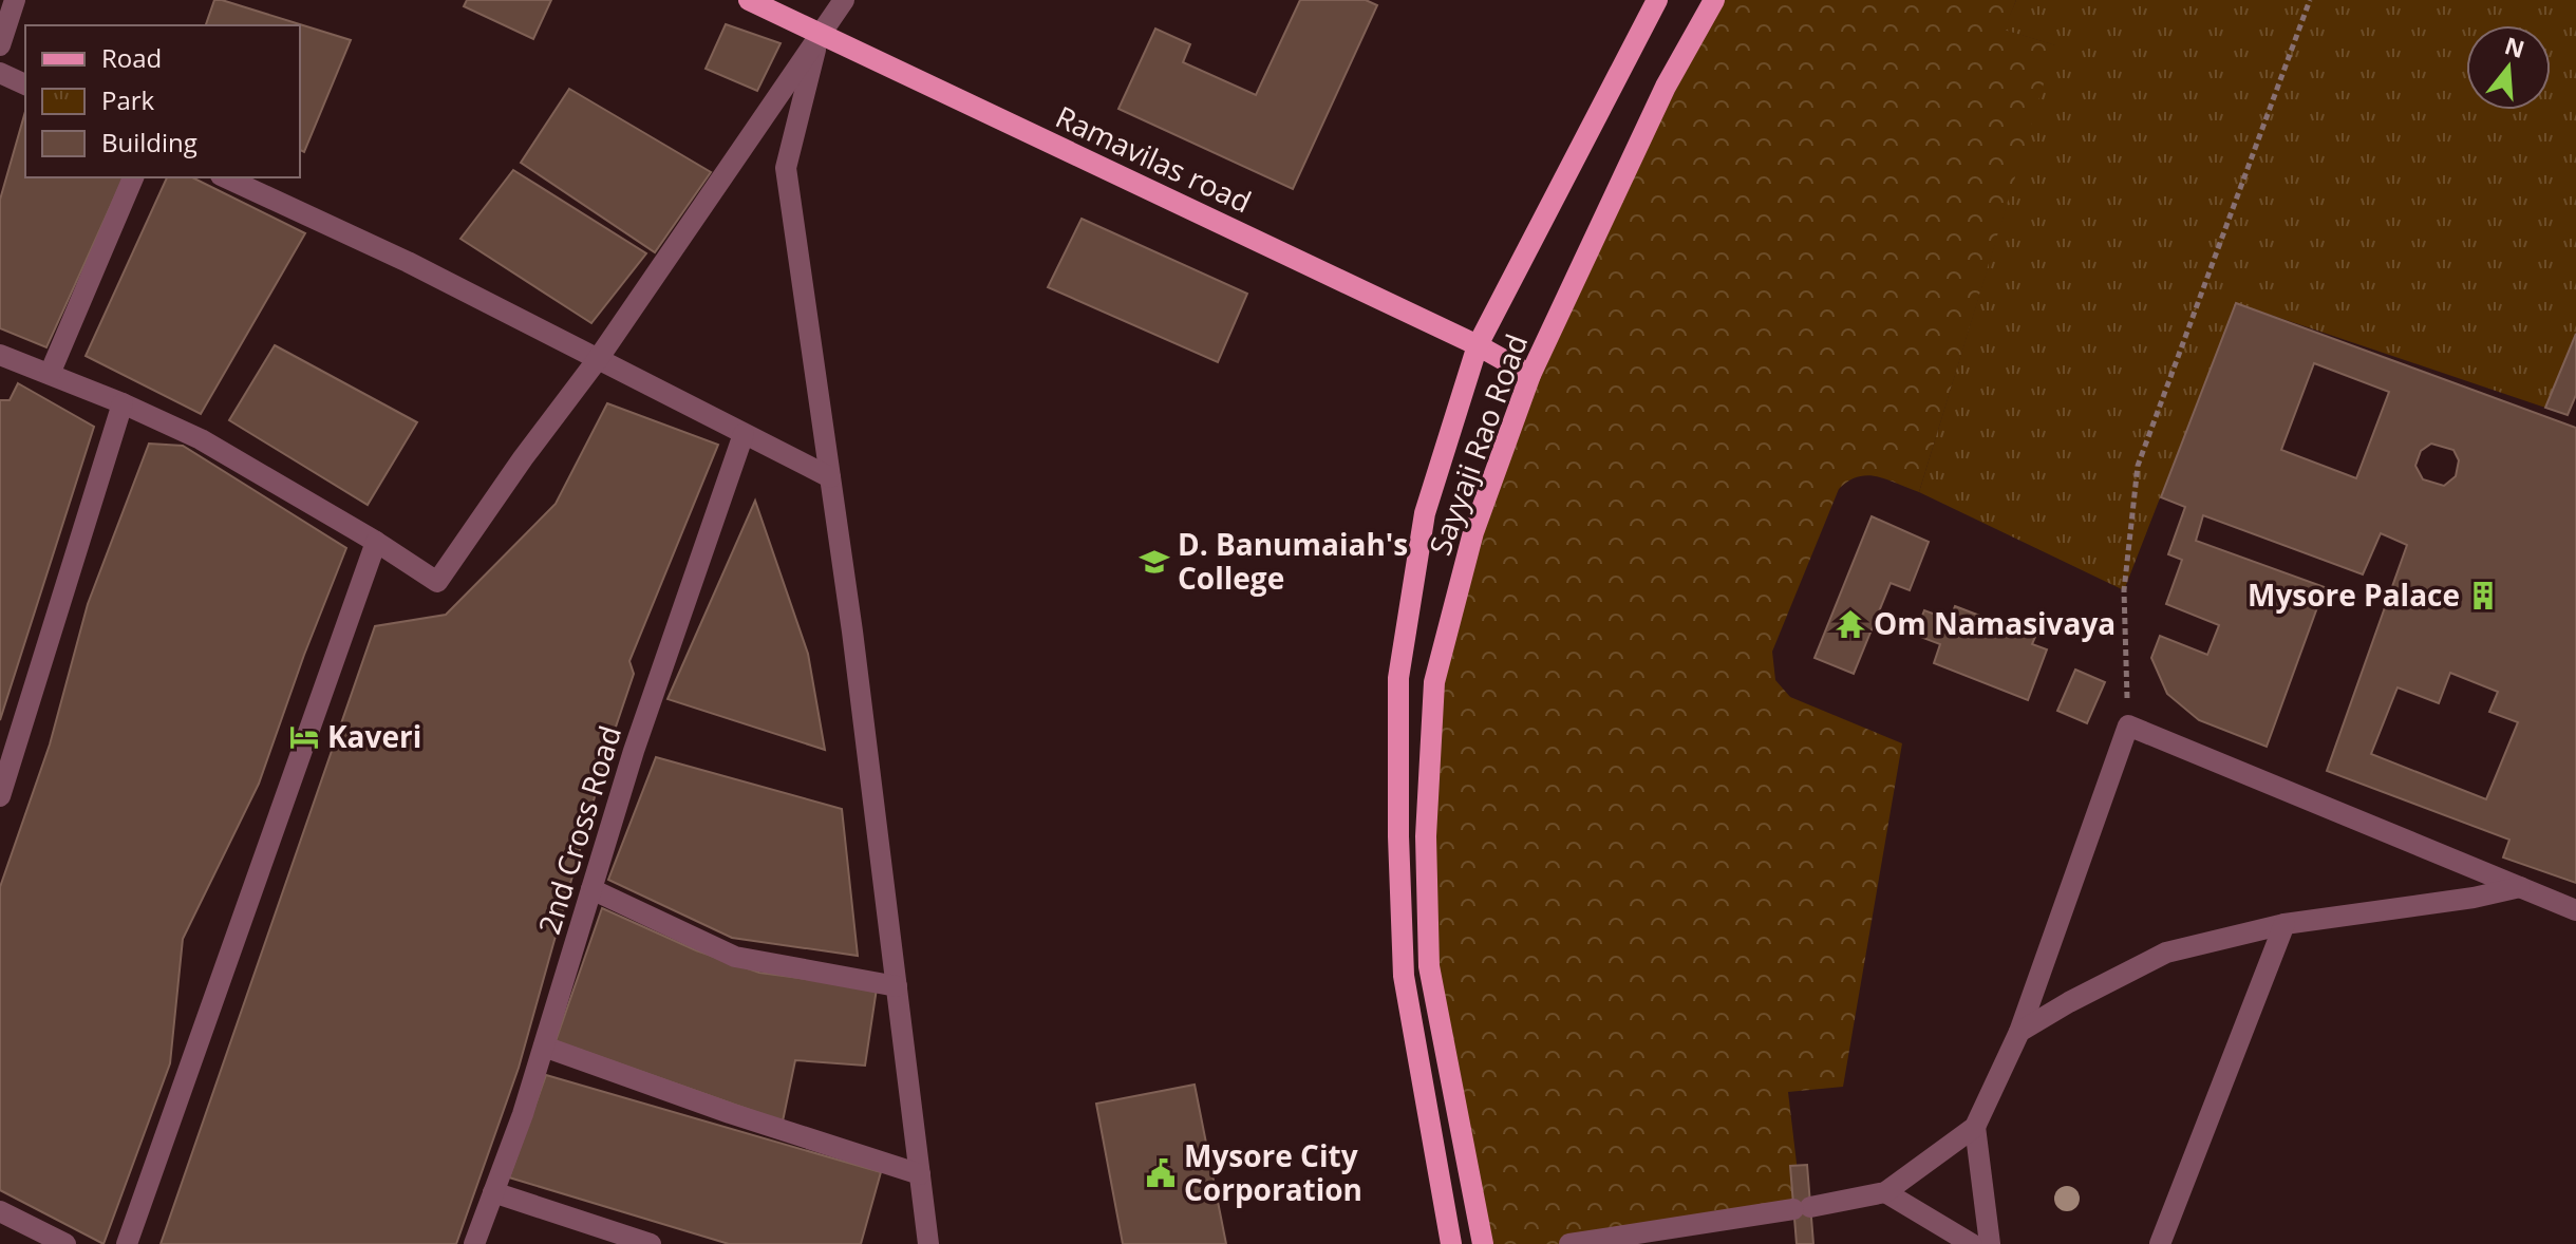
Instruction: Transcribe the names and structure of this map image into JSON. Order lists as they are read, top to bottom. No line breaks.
{"streets":{"main road":["Ramavilas road","Sayyaji Rao Road"],"street":["2nd Cross Road"]},"crossings":[["Ramavilas road","Sayyaji Rao Road"]],"places":{"school or university":["D. Banumaiah's College"],"building":["Mysore Palace"],"temple":["Om Namasivaya"],"hotel":["Kaveri"],"public building":["Mysore City Corporation"]},"legend":["Road","Park","Building"],"north":"top"}
